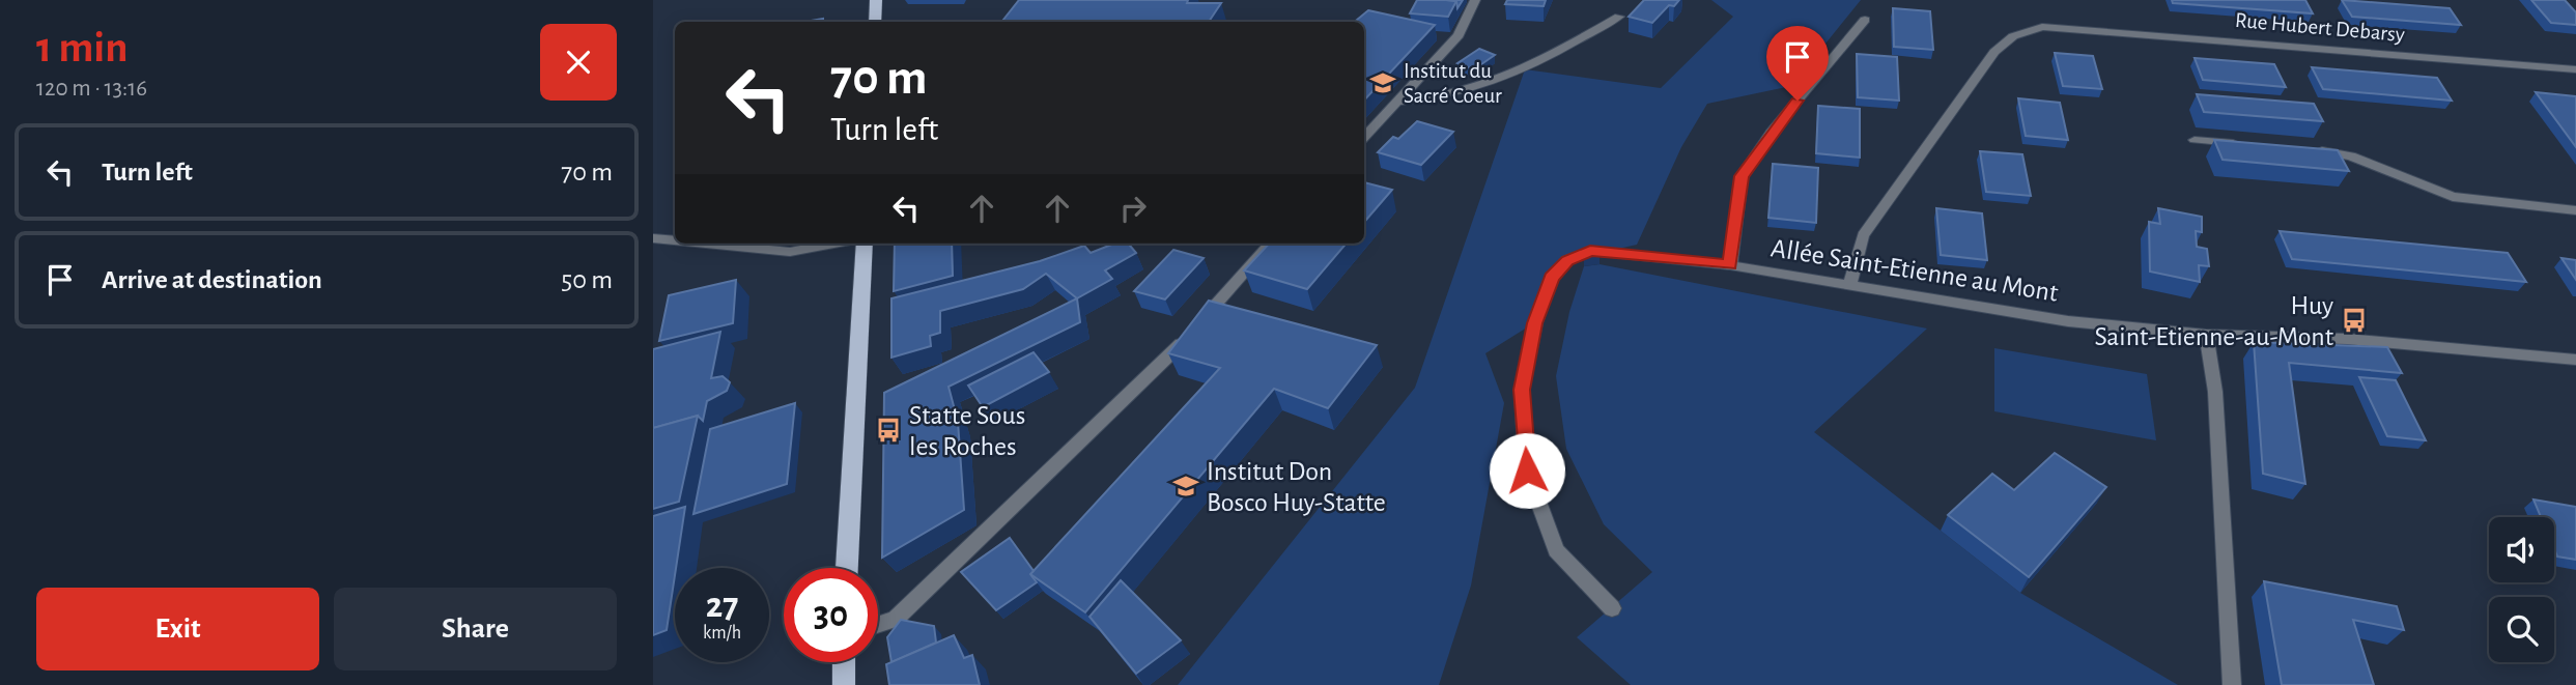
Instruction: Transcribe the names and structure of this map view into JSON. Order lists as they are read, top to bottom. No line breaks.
{"streets":{"street":["Rue Hubert Debarsy","Allée Saint-Etienne au Mont"]},"crossings":[["Rue Hubert Debarsy","Allée Saint-Etienne au Mont"]],"places":{"school or university":["Institut du Sacré Coeur","Institut Don Bosco Huy-Statte"],"bus stop":["Huy Saint-Etienne-au-Mont","Statte Sous les Roches"]},"page":{"heading":["1 min","120 m · 13:16"],"turn":["70 m","Turn left"],"list":[{"name":"Turn left","value":"70 m"},{"name":"Arrive at destination","value":"50 m"}],"speed":"27 km/h","limit":"30","buttons":["Exit","Share"]}}
